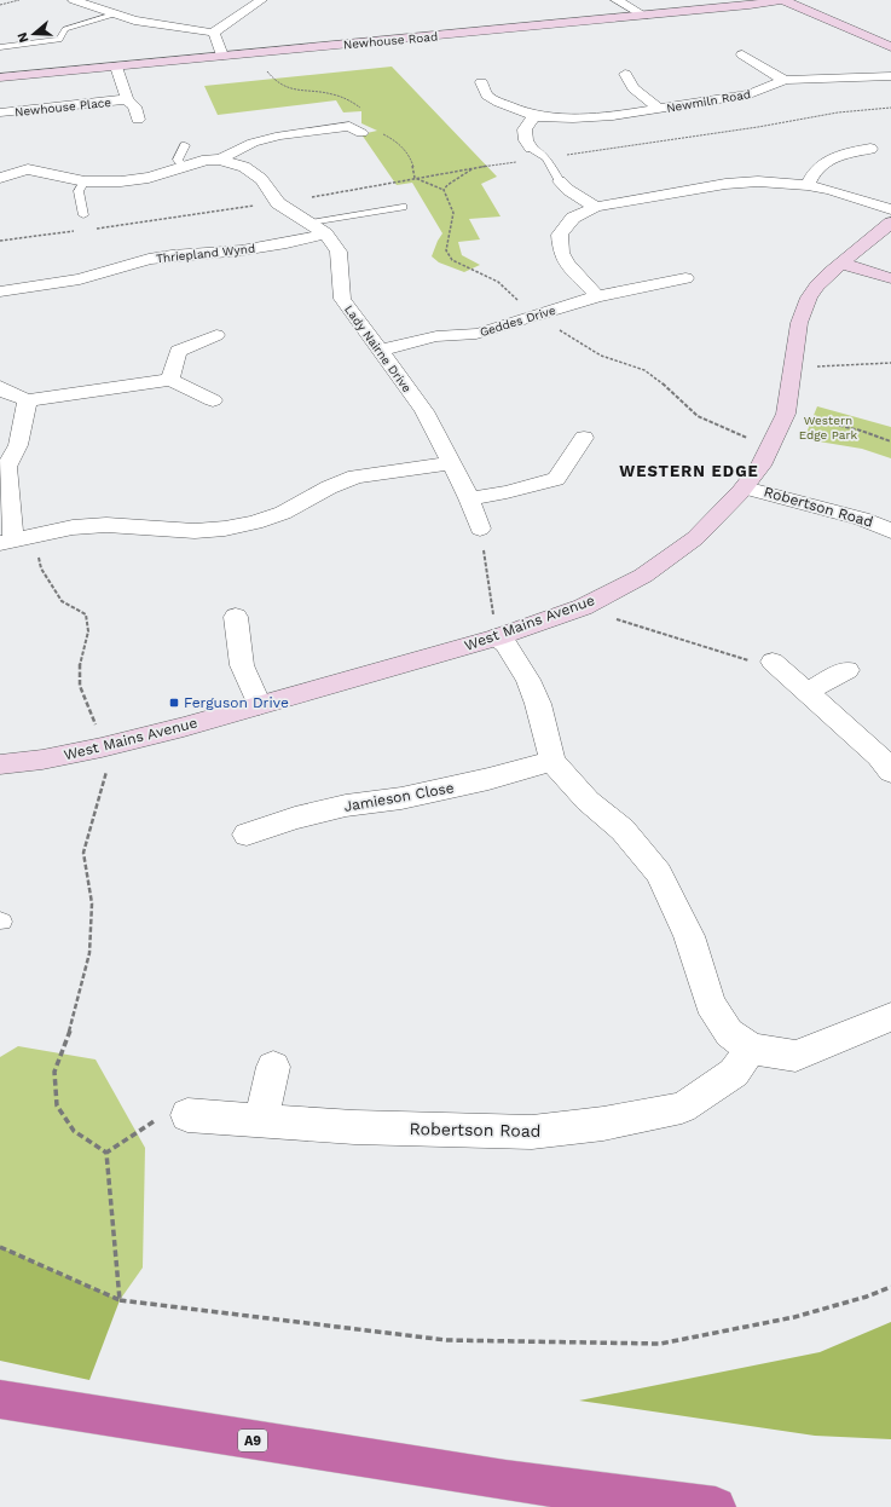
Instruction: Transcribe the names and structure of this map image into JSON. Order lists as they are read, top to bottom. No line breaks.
{"streets":{"highway":["A9"],"street":["Newhouse Road","Newmiln Road","Newhouse Place","Thriepland Wynd","Geddes Drive","Lady Nairne Drive","Robertson Road","West Mains Avenue","Jamieson Close"]},"crossings":[["Newhouse Road","Newhouse Place"],["Thriepland Wynd","Lady Nairne Drive"],["Geddes Drive","Lady Nairne Drive"],["Robertson Road","West Mains Avenue"]],"districts":["WESTERN EDGE"],"parks":["Western Edge Park"],"places":{"transit":["Ferguson Drive"]},"north":"left"}
